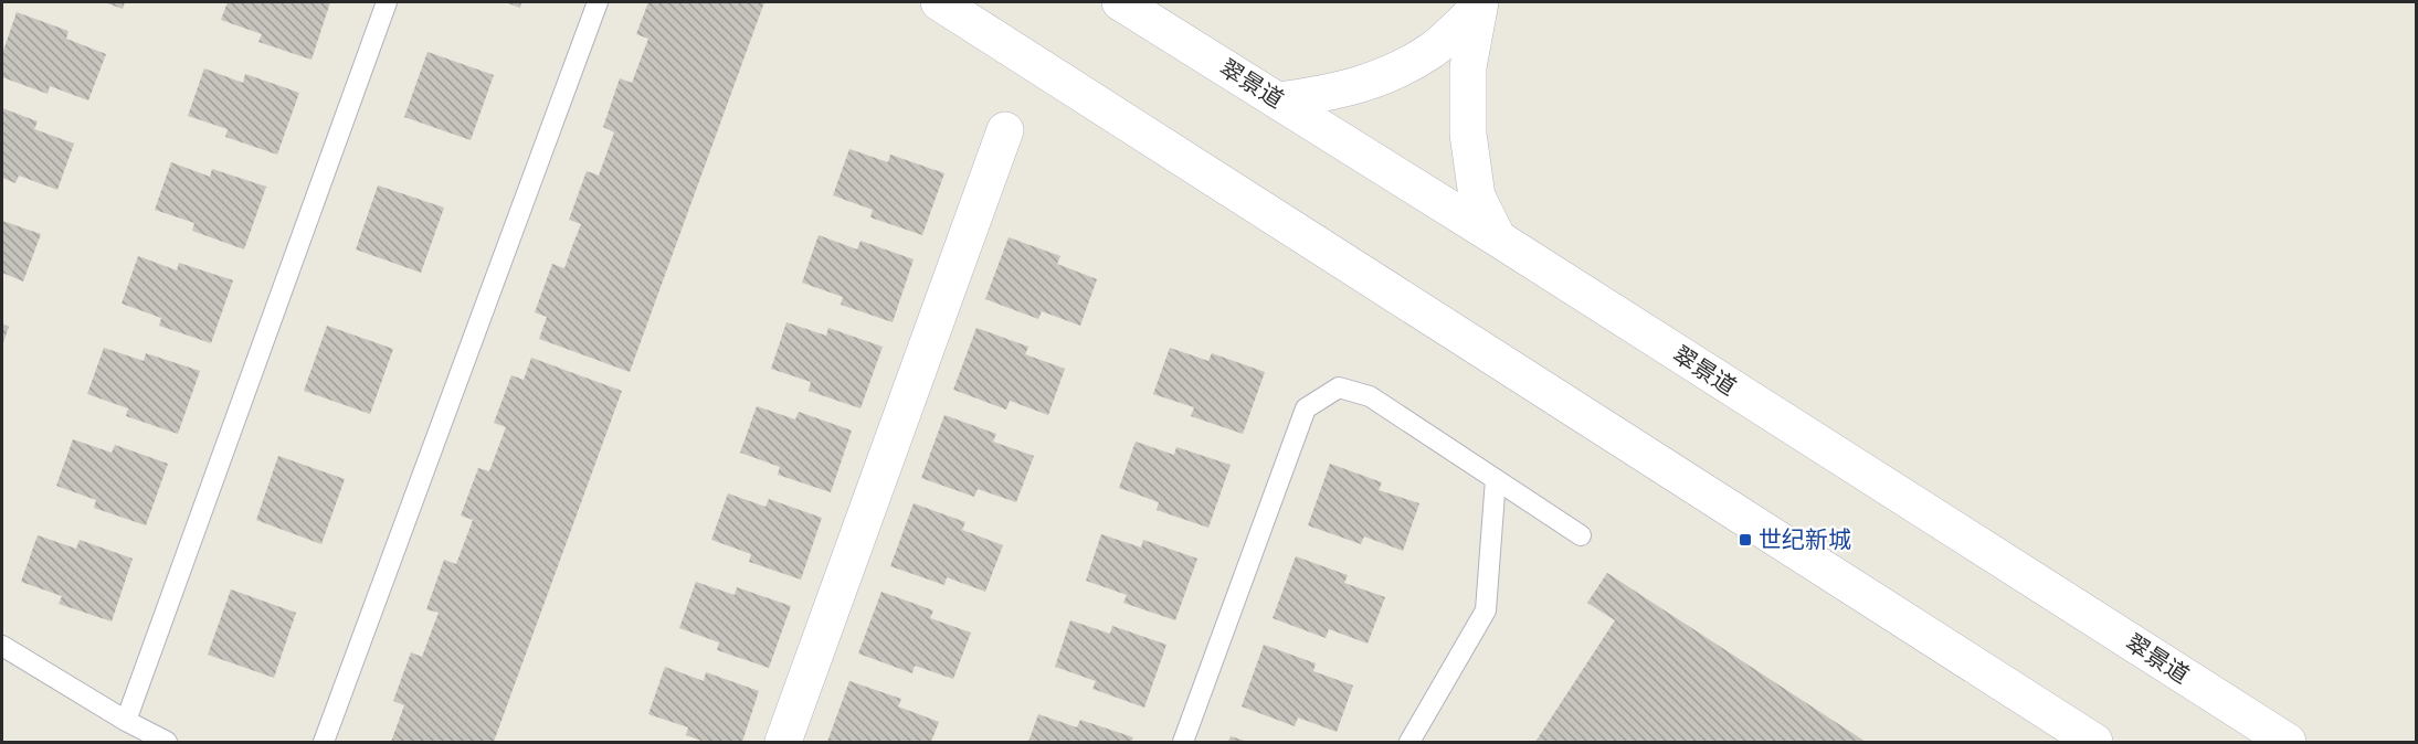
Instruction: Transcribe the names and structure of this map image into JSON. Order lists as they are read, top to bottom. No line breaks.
{"streets":{"main road":["翠景道"]},"places":{"transit":["世纪新城"]}}
